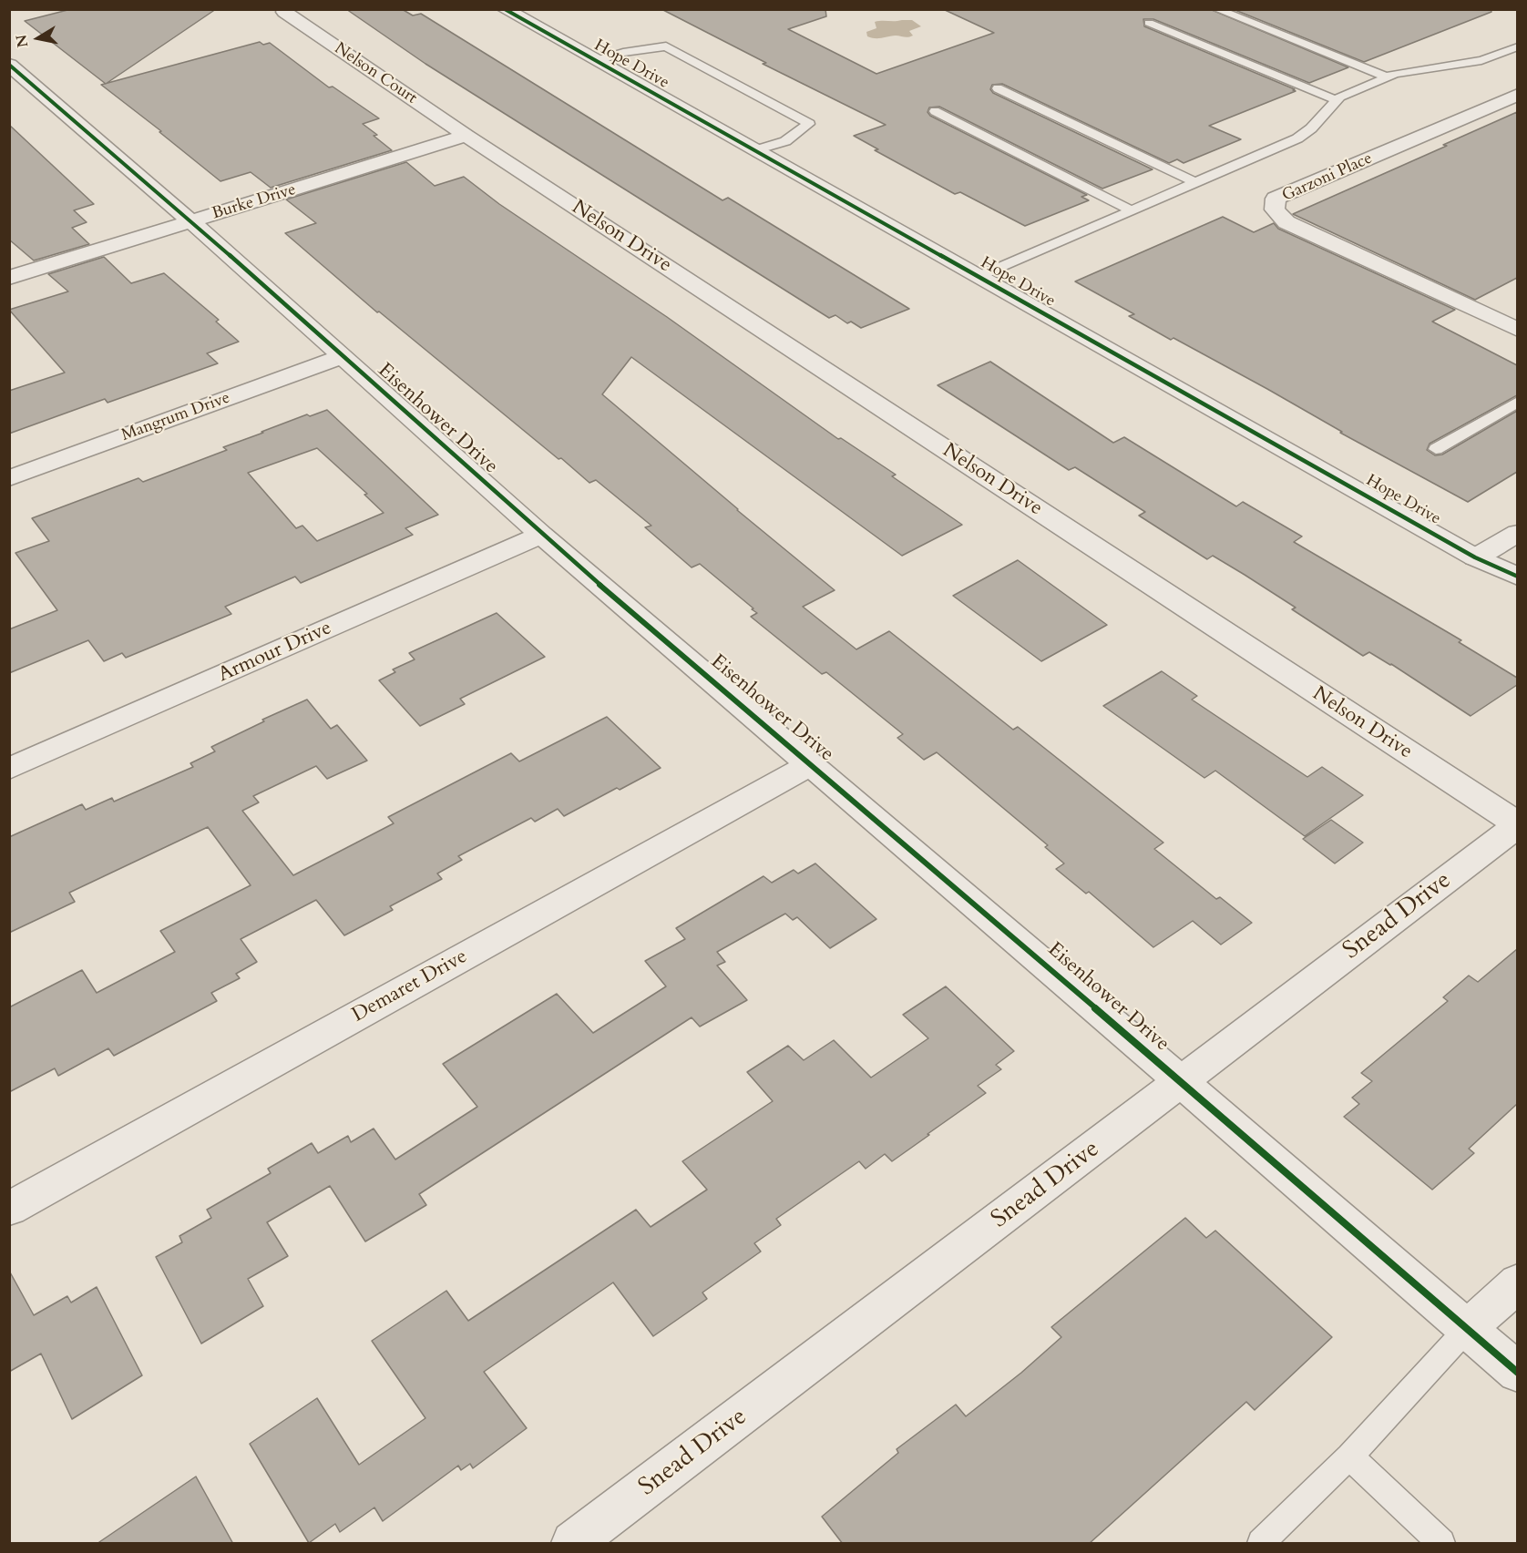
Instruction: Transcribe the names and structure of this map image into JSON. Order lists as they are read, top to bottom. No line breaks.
{"streets":{"street":["Hope Drive","Nelson Court","Garzoni Place","Burke Drive","Nelson Drive","Mangrum Drive","Eisenhower Drive","Armour Drive","Snead Drive","Demaret Drive"]},"crossings":[["Nelson Court","Burke Drive"],["Nelson Court","Nelson Drive"],["Burke Drive","Nelson Drive"],["Burke Drive","Eisenhower Drive"],["Nelson Drive","Snead Drive"],["Mangrum Drive","Eisenhower Drive"],["Eisenhower Drive","Armour Drive"],["Eisenhower Drive","Snead Drive"],["Eisenhower Drive","Demaret Drive"]],"north":"left"}
